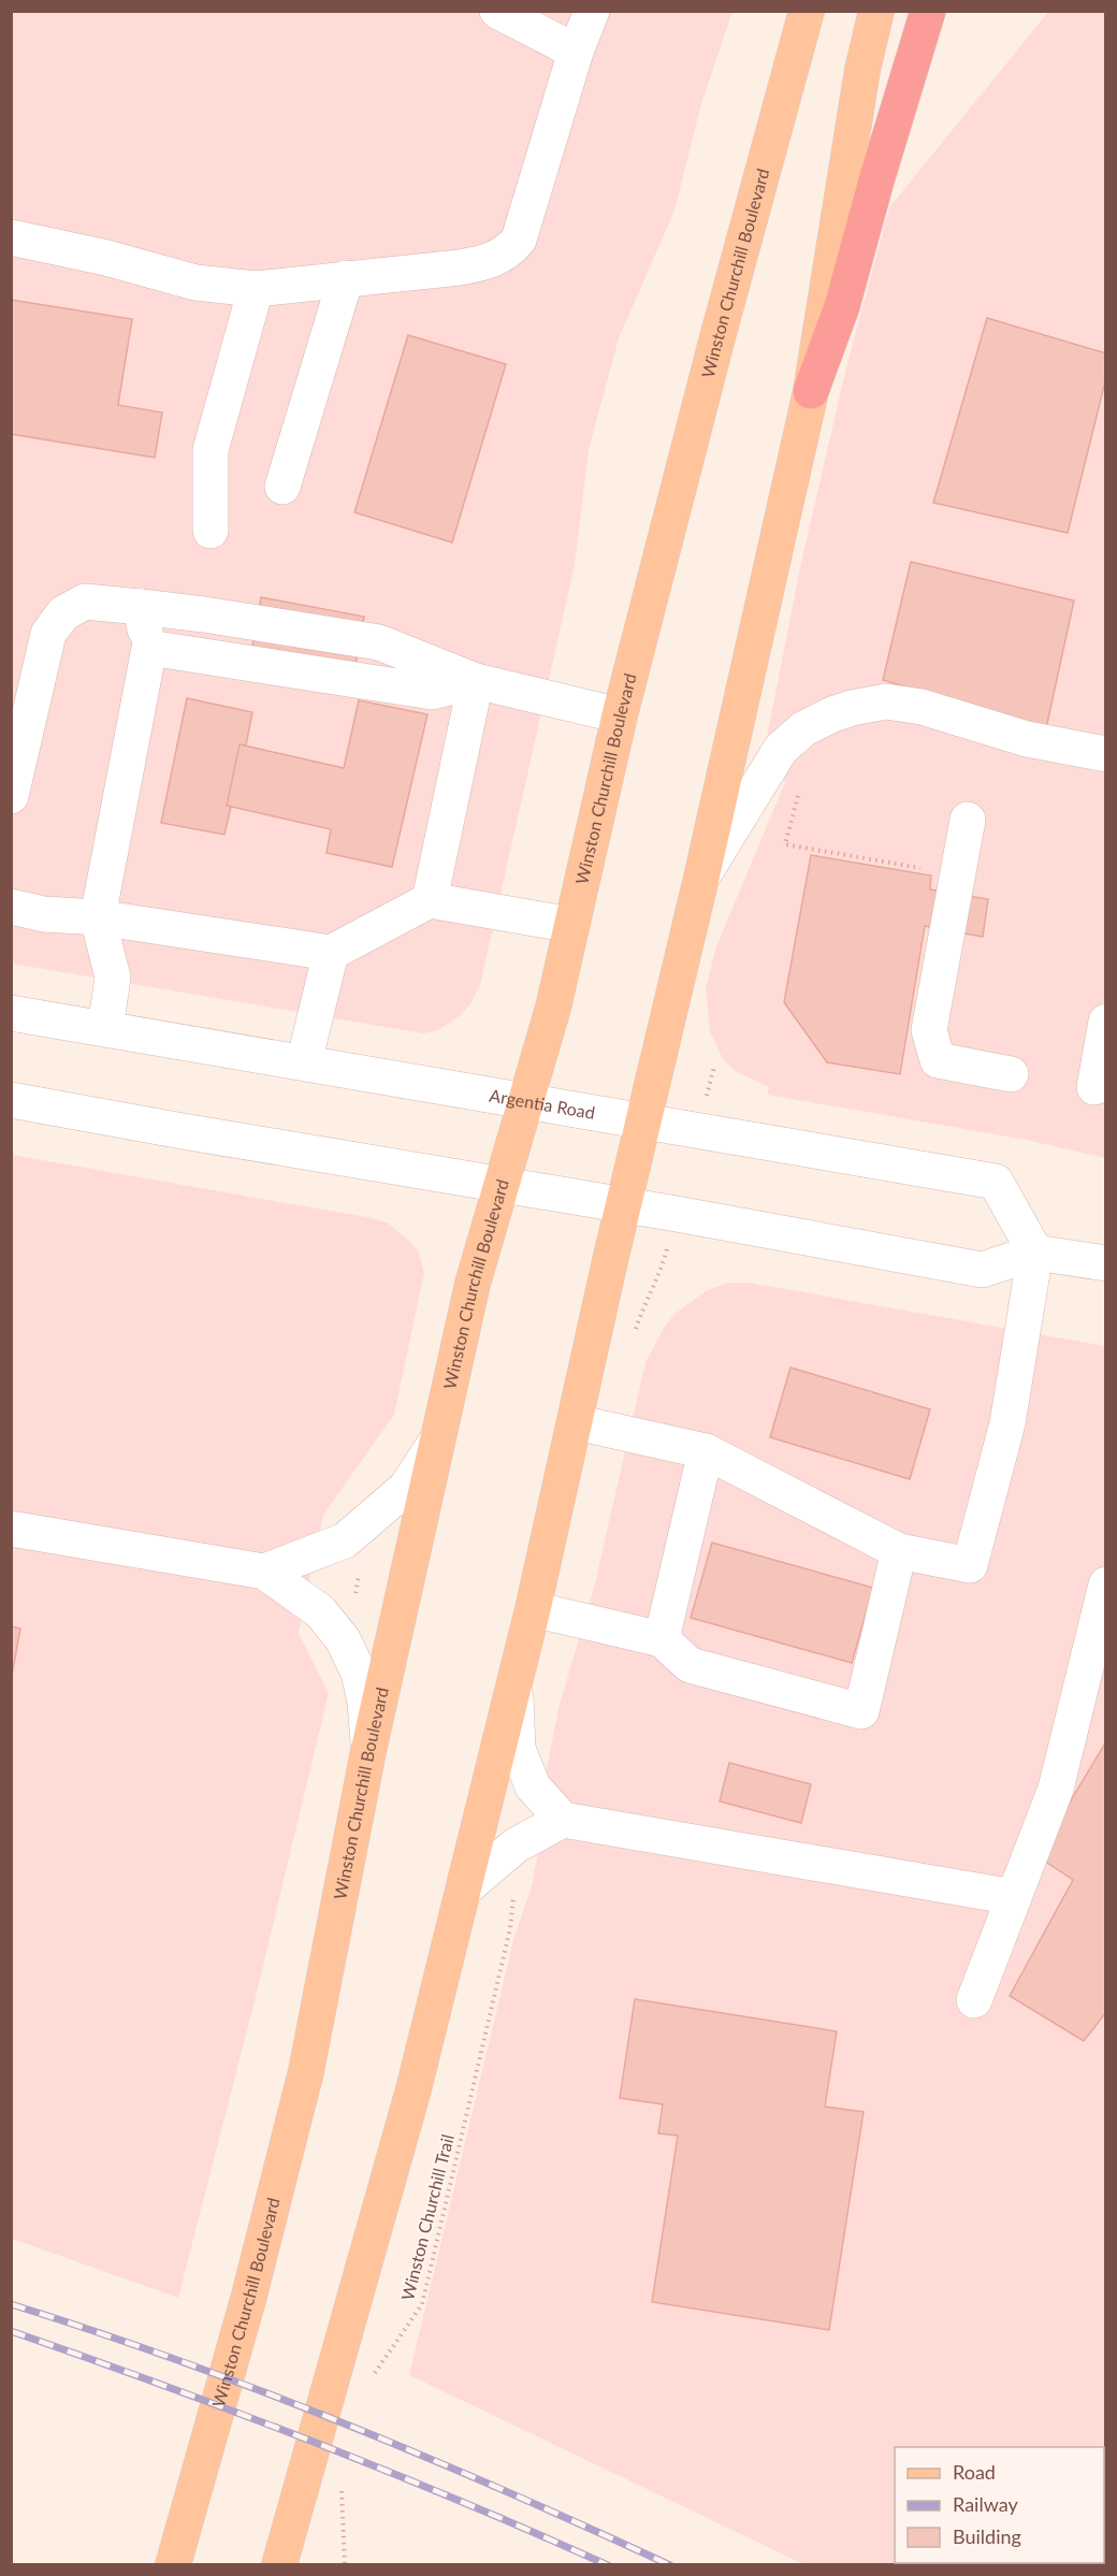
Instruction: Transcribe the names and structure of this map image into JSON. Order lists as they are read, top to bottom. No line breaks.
{"streets":{"main road":["Winston Churchill Boulevard"],"street":["Argentia Road"],"path":["Winston Churchill Trail"]},"crossings":[["Winston Churchill Boulevard","Argentia Road"]],"legend":["Road","Railway","Building"]}
